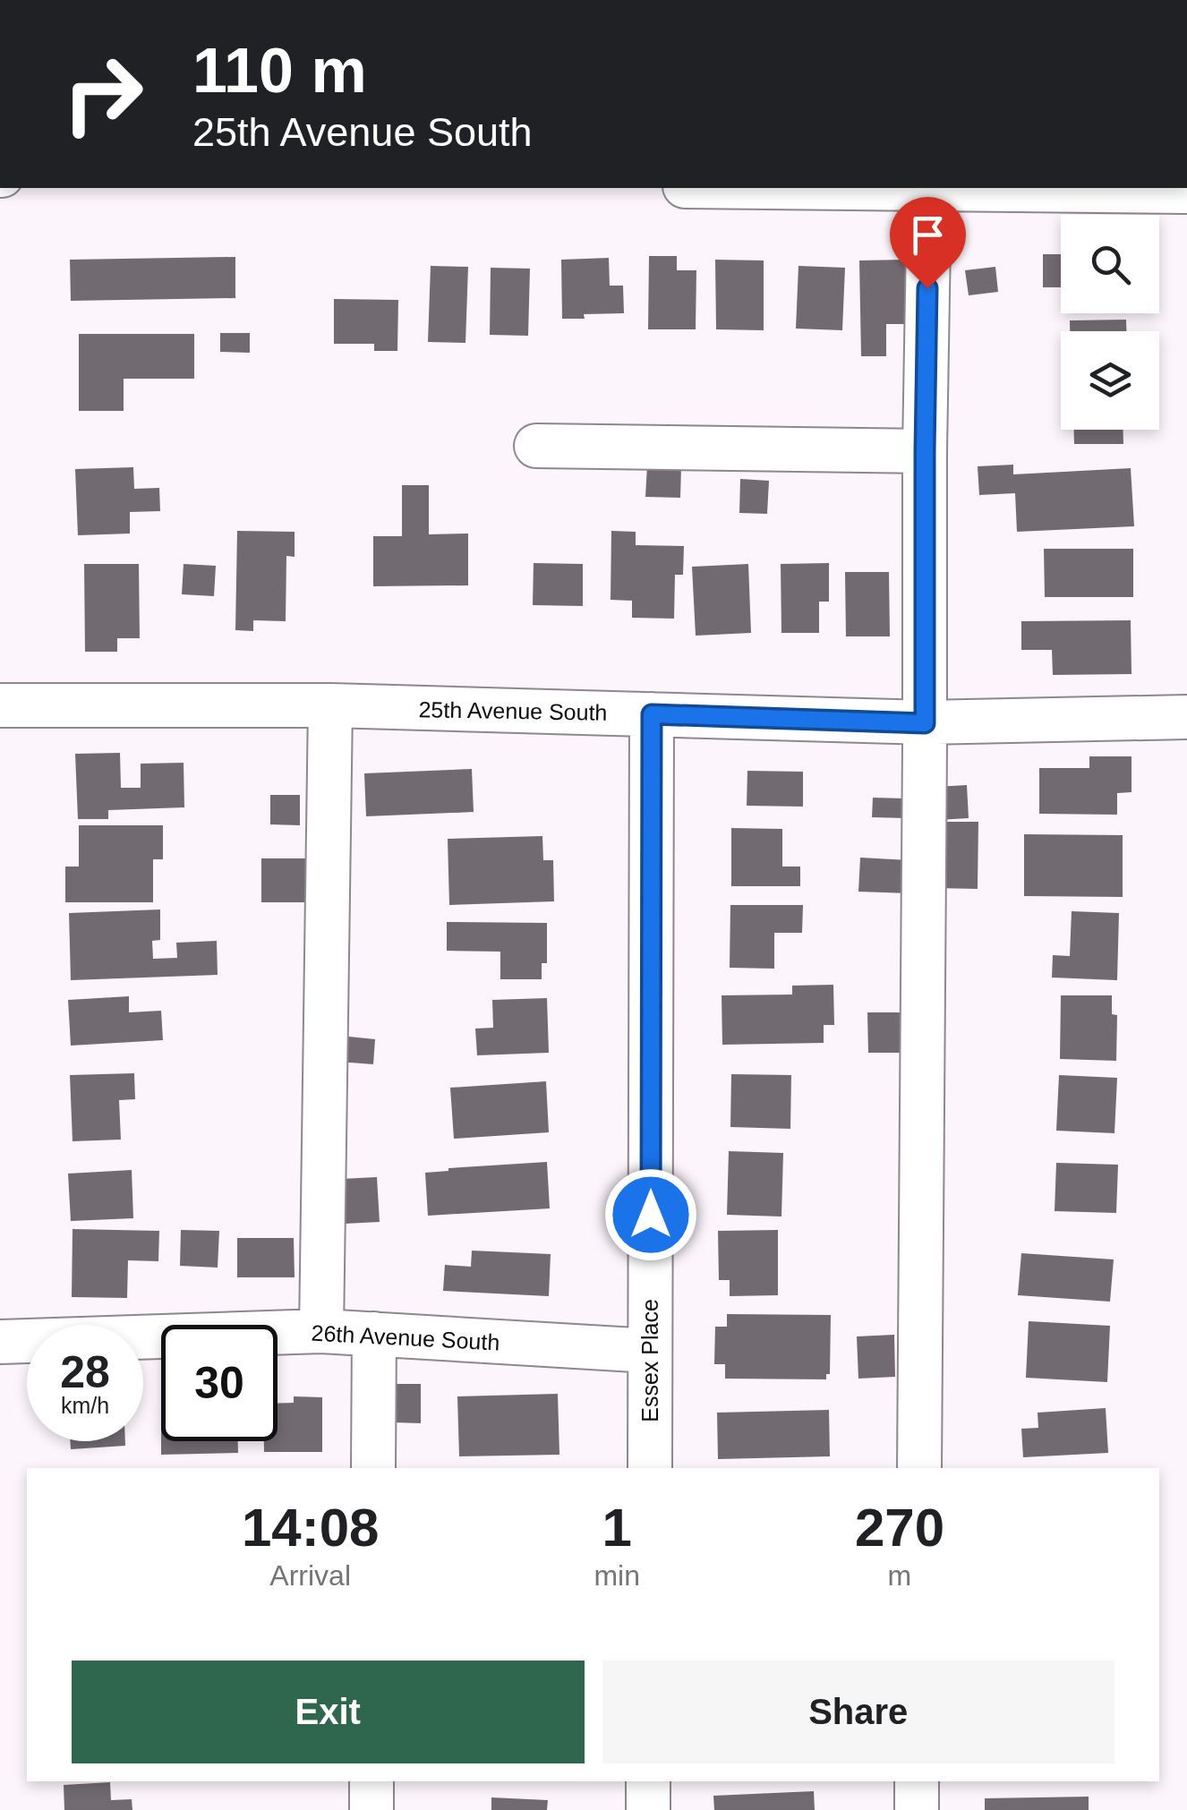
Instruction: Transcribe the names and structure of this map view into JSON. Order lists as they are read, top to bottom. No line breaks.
{"streets":{"street":["25th Avenue South","26th Avenue South","Essex Place"]},"crossings":[["25th Avenue South","Essex Place"],["26th Avenue South","Essex Place"]],"page":{"turn":["110 m","25th Avenue South"],"speed":"28 km/h","limit":"30","eta":["14:08","Arrival","1","min","270","m"],"buttons":["Exit","Share"]}}
